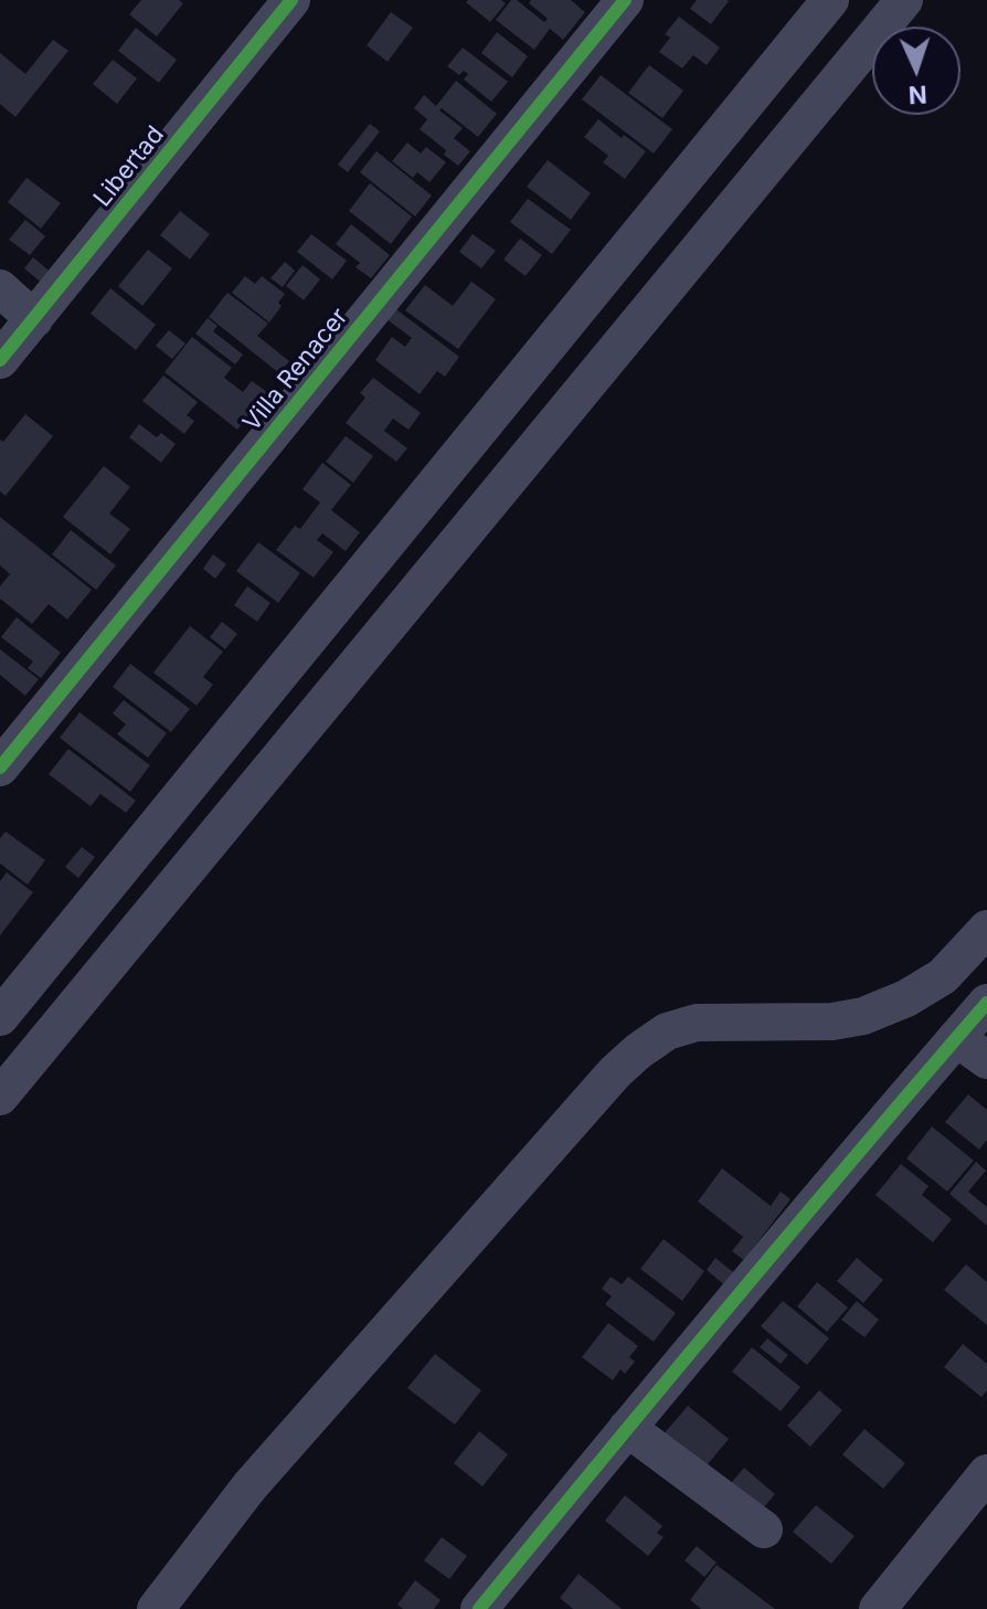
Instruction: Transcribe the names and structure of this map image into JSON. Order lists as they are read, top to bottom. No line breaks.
{"streets":{"street":["Libertad","Villa Renacer"]},"north":"bottom"}
